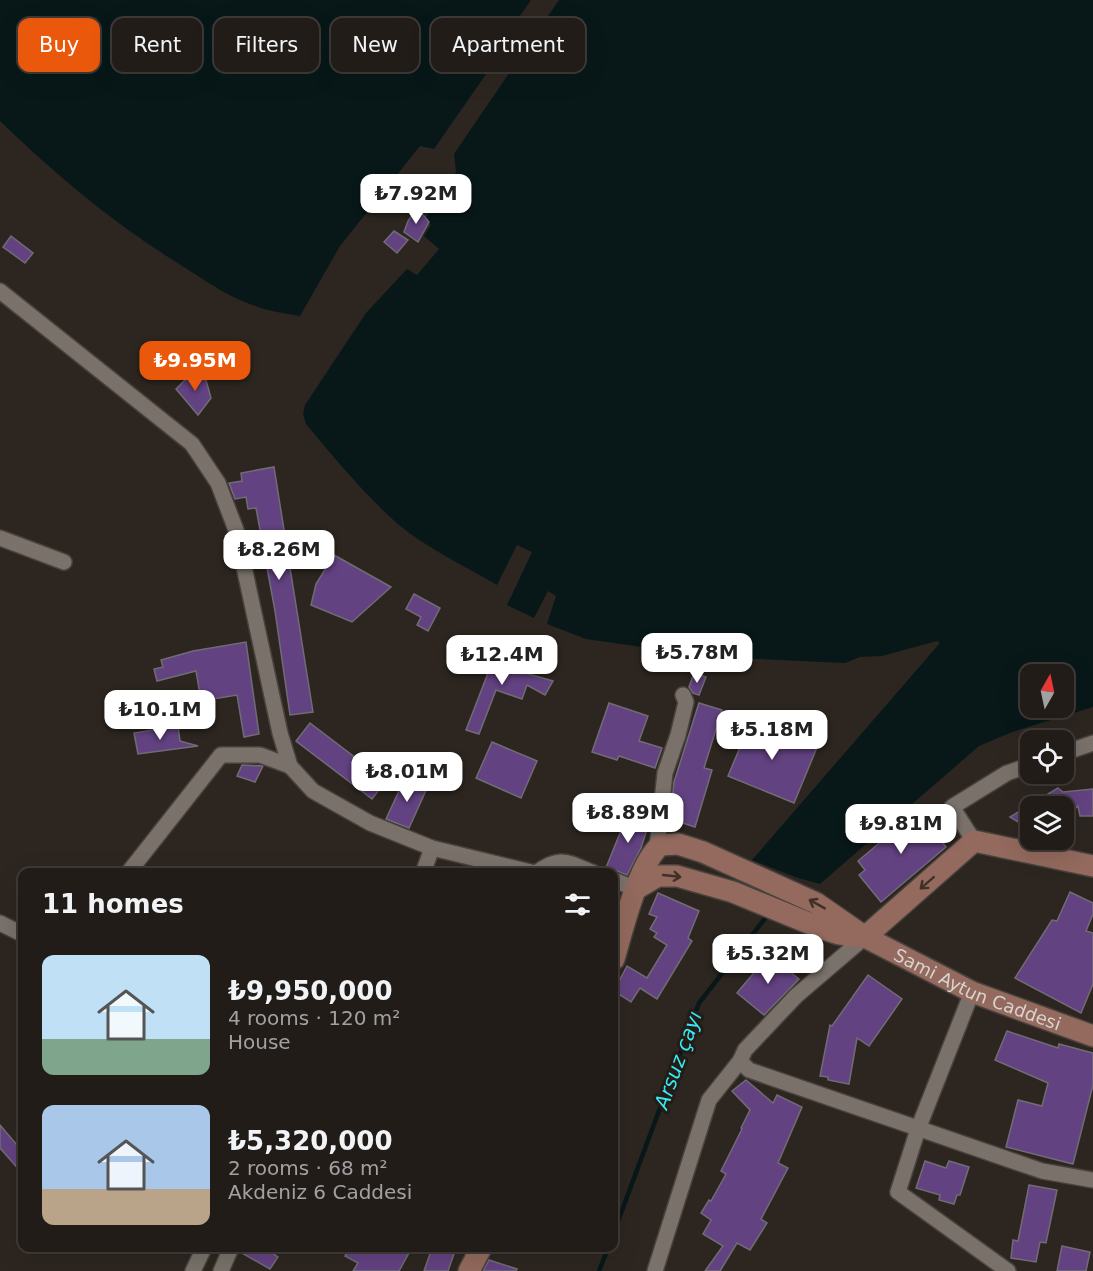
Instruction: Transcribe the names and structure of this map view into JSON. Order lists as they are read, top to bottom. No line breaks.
{"streets":{"main road":["Sami Aytun Caddesi"]},"water":["Arsuz çayı"],"north":"top","page":{"chip":["Buy","Rent","Filters","New","Apartment"],"price":["₺7.92M","₺9.95M","₺8.26M","₺5.78M","₺12.4M","₺10.1M","₺5.18M","₺8.01M","₺8.89M","₺9.81M","₺5.32M"],"heading":"11 homes","list":[{"name":"₺9,950,000","note":"4 rooms · 120 m² · House"},{"name":"₺5,320,000","note":"2 rooms · 68 m² · Akdeniz 6 Caddesi"}]}}
